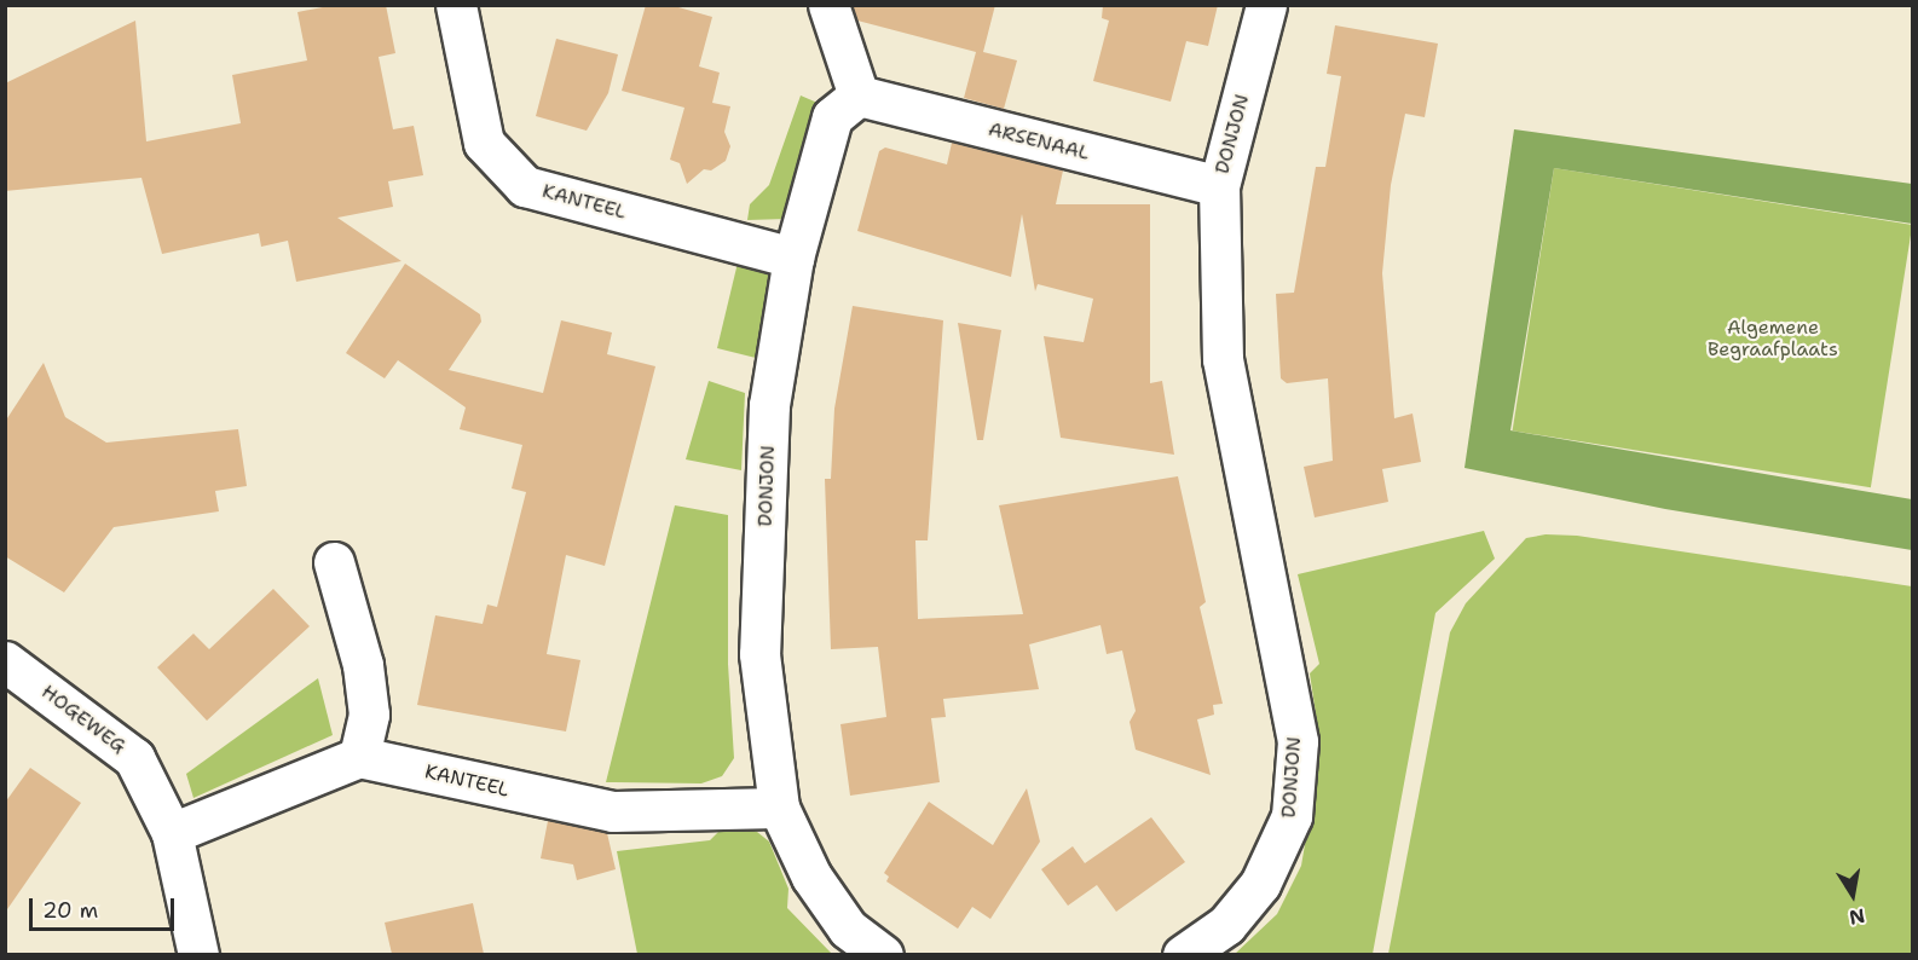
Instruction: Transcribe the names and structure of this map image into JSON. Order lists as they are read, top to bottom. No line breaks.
{"streets":{"street":["DONJON","ARSENAAL","KANTEEL","HOGEWEG"]},"crossings":[["DONJON","ARSENAAL"],["DONJON","KANTEEL"]],"parks":["Algemene Begraafplaats"],"scale_bar":"20 m","north":"bottom"}
